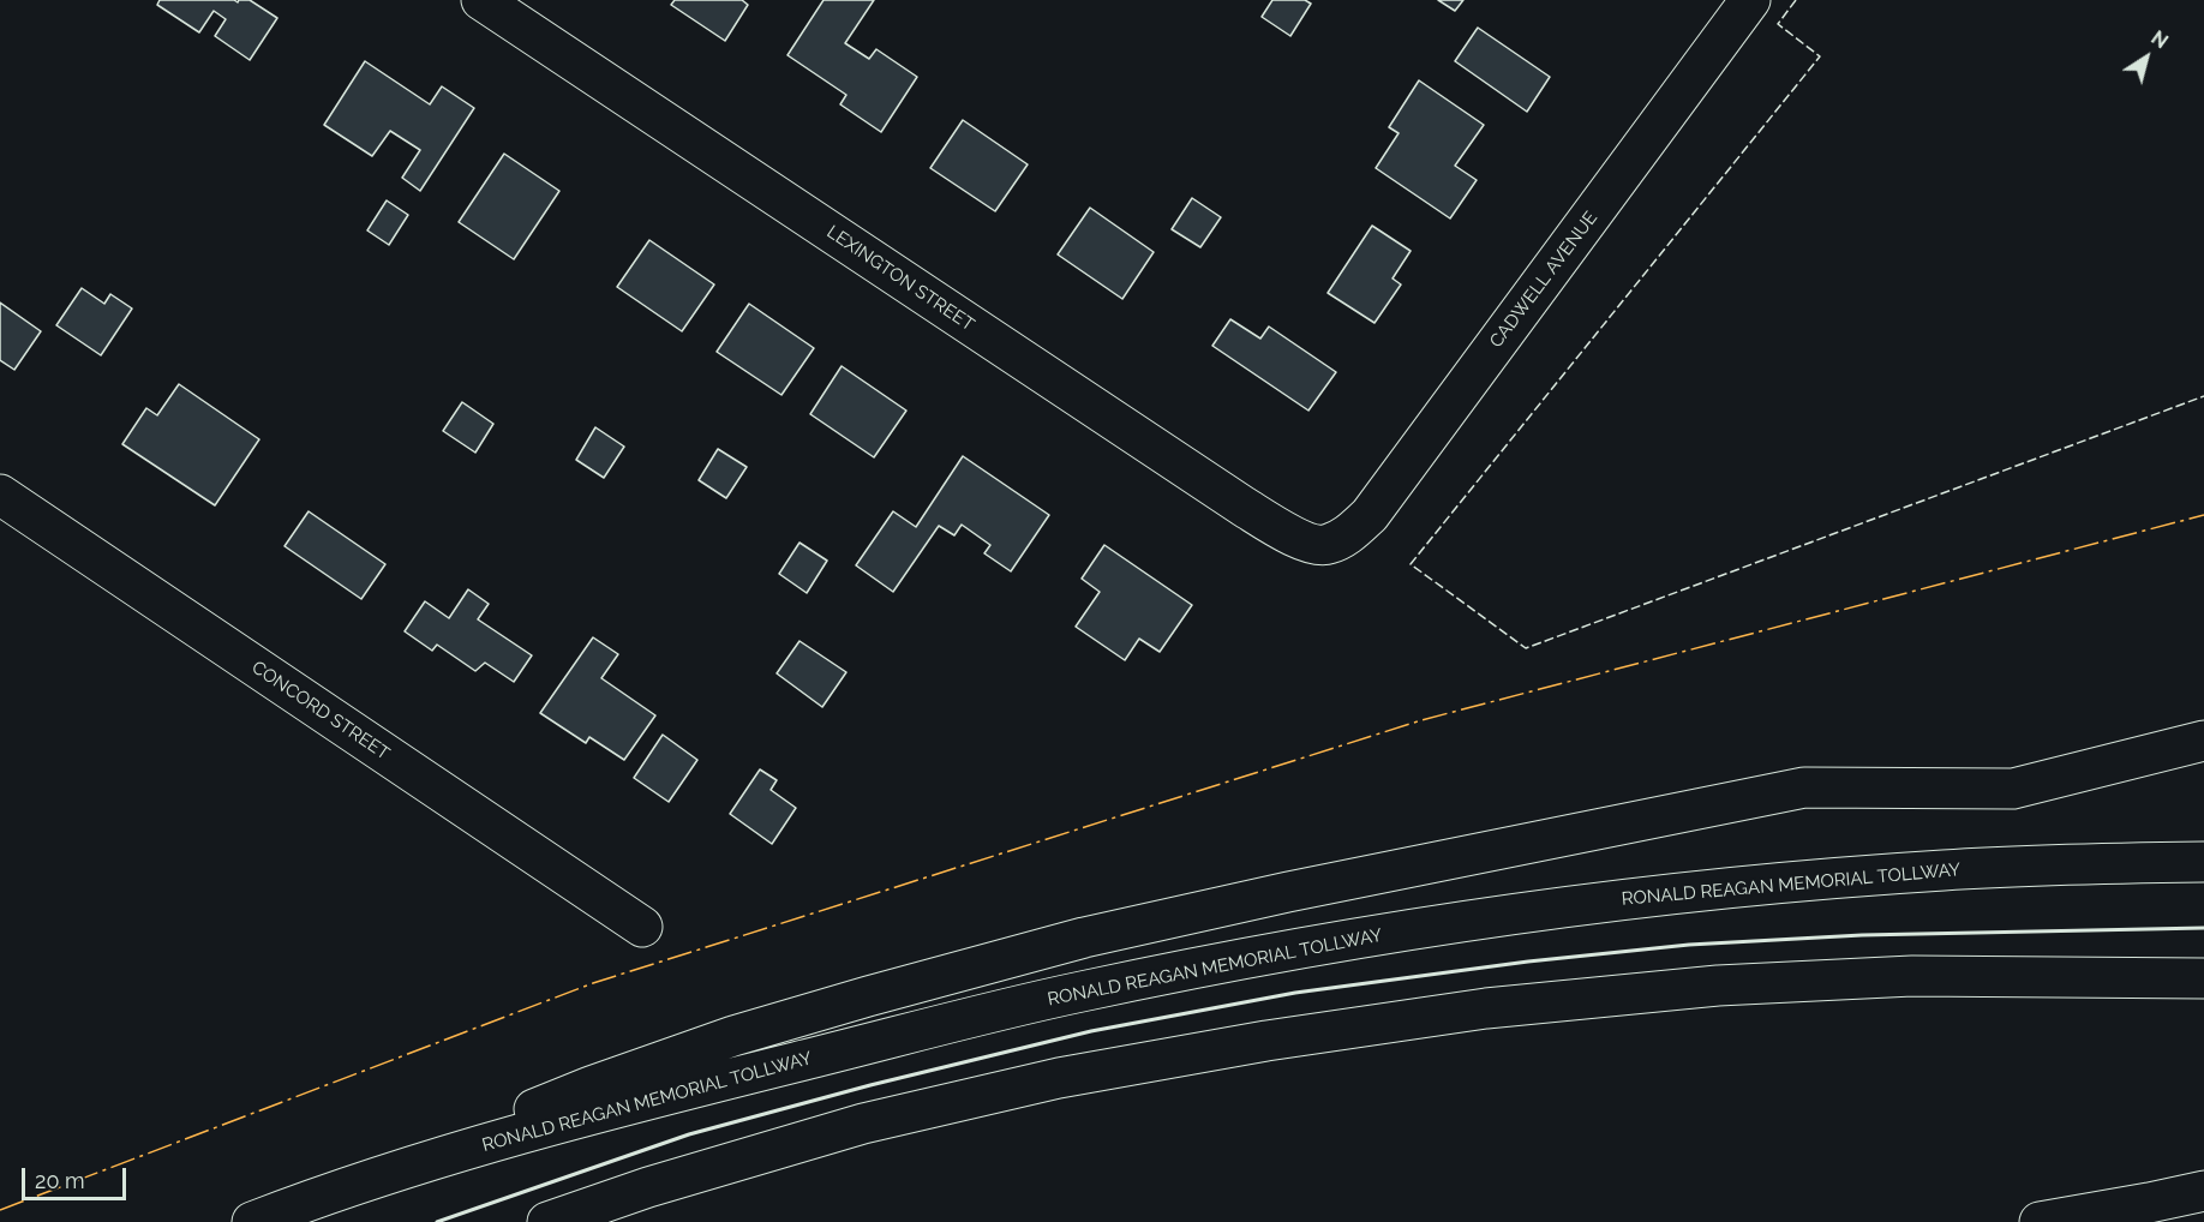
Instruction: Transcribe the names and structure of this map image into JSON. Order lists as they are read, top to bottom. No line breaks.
{"streets":{"main road":["LEXINGTON STREET","CADWELL AVENUE","CONCORD STREET","RONALD REAGAN MEMORIAL TOLLWAY"]},"crossings":[["LEXINGTON STREET","CADWELL AVENUE"]],"scale_bar":"20 m","north":"top right"}
